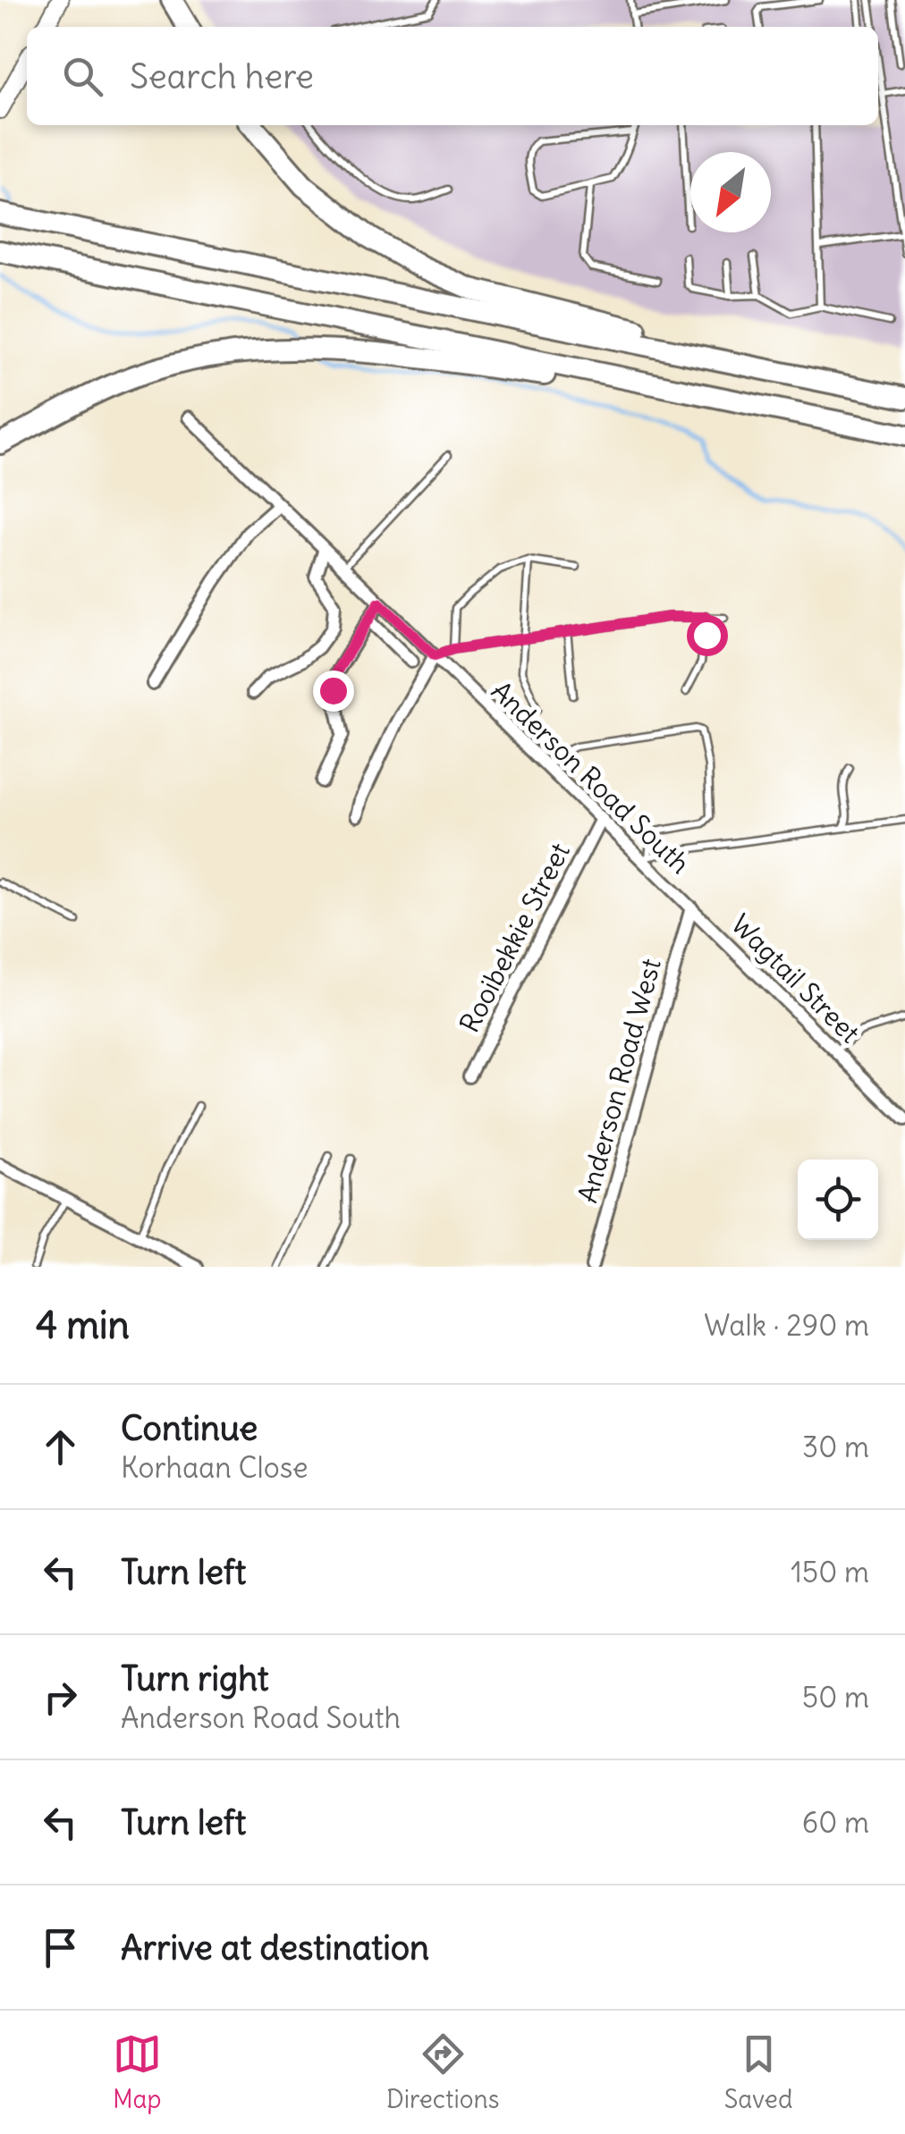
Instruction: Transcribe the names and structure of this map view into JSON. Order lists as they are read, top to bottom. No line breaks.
{"streets":{"street":["Anderson Road South","Rooibekkie Street","Wagtail Street","Anderson Road West"]},"crossings":[["Anderson Road South","Rooibekkie Street"],["Anderson Road South","Wagtail Street"],["Anderson Road South","Anderson Road West"],["Wagtail Street","Anderson Road West"]],"north":"bottom left","page":{"search":"Search here","heading":["4 min","Walk · 290 m"],"list":[["Continue","Korhaan Close","30 m"],["Turn left","150 m"],["Turn right","Anderson Road South","50 m"],["Turn left","60 m"],"Arrive at destination"],"nav":["Map","Directions","Saved"]}}
